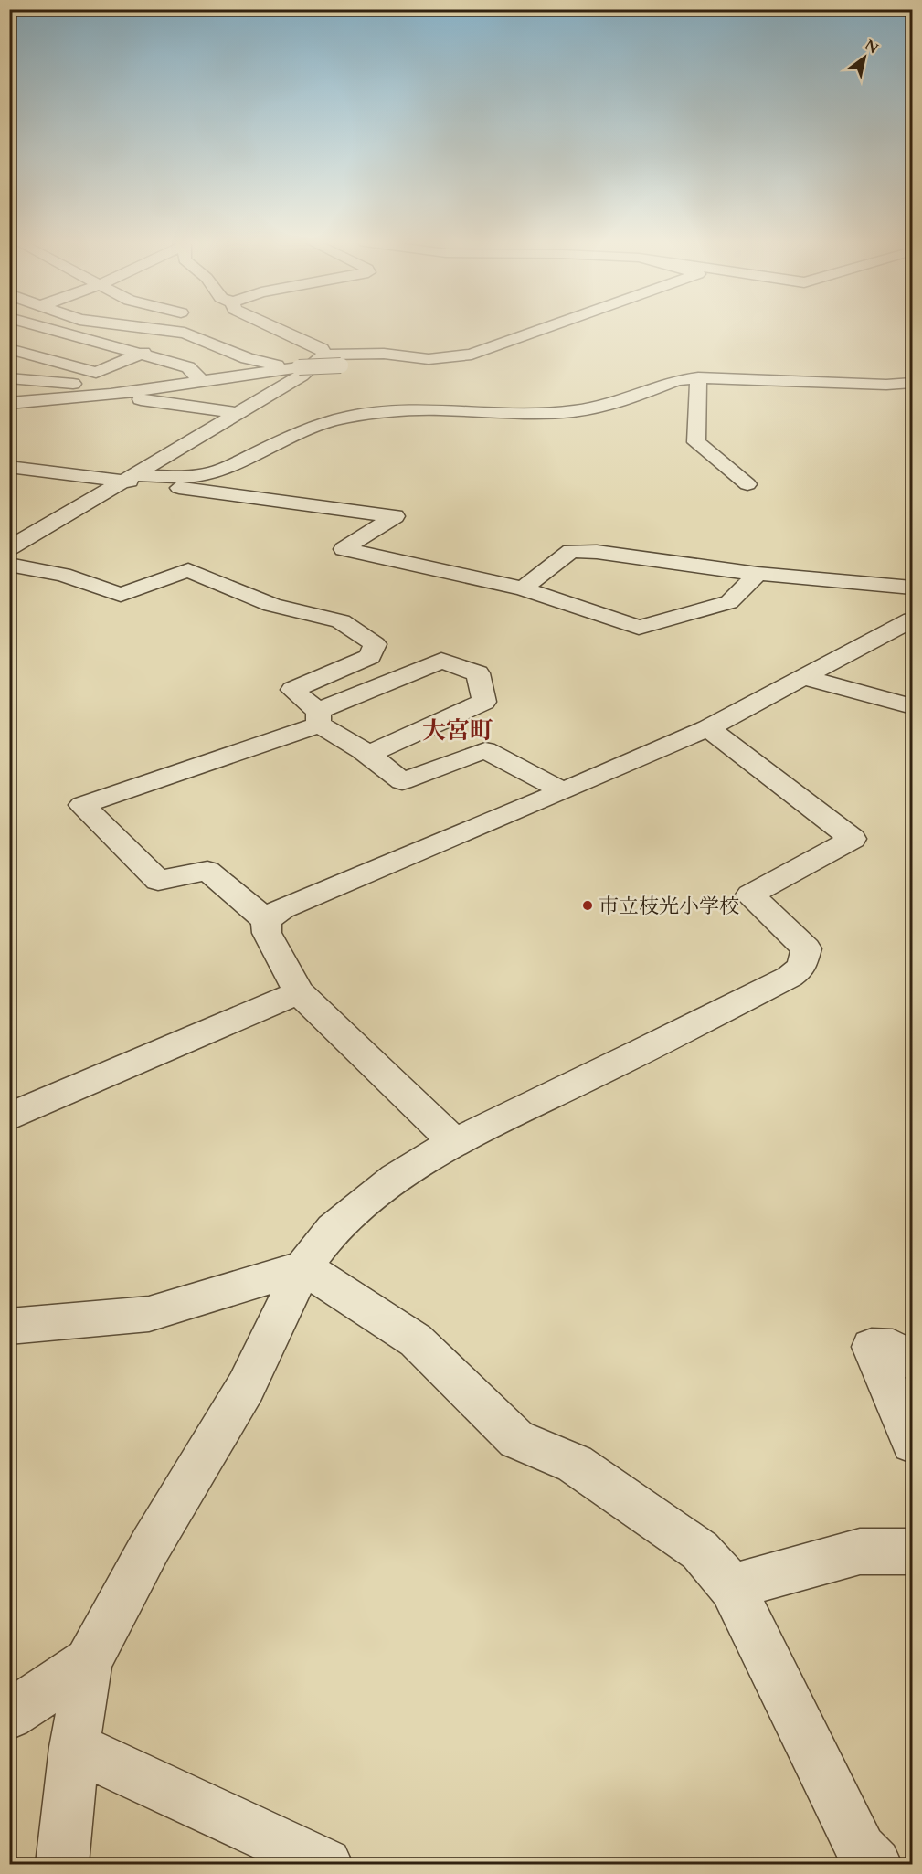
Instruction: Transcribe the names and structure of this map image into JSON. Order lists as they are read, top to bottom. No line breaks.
{"districts":["大宮町"],"places":["市立枝光小学校"],"north":"top right"}
